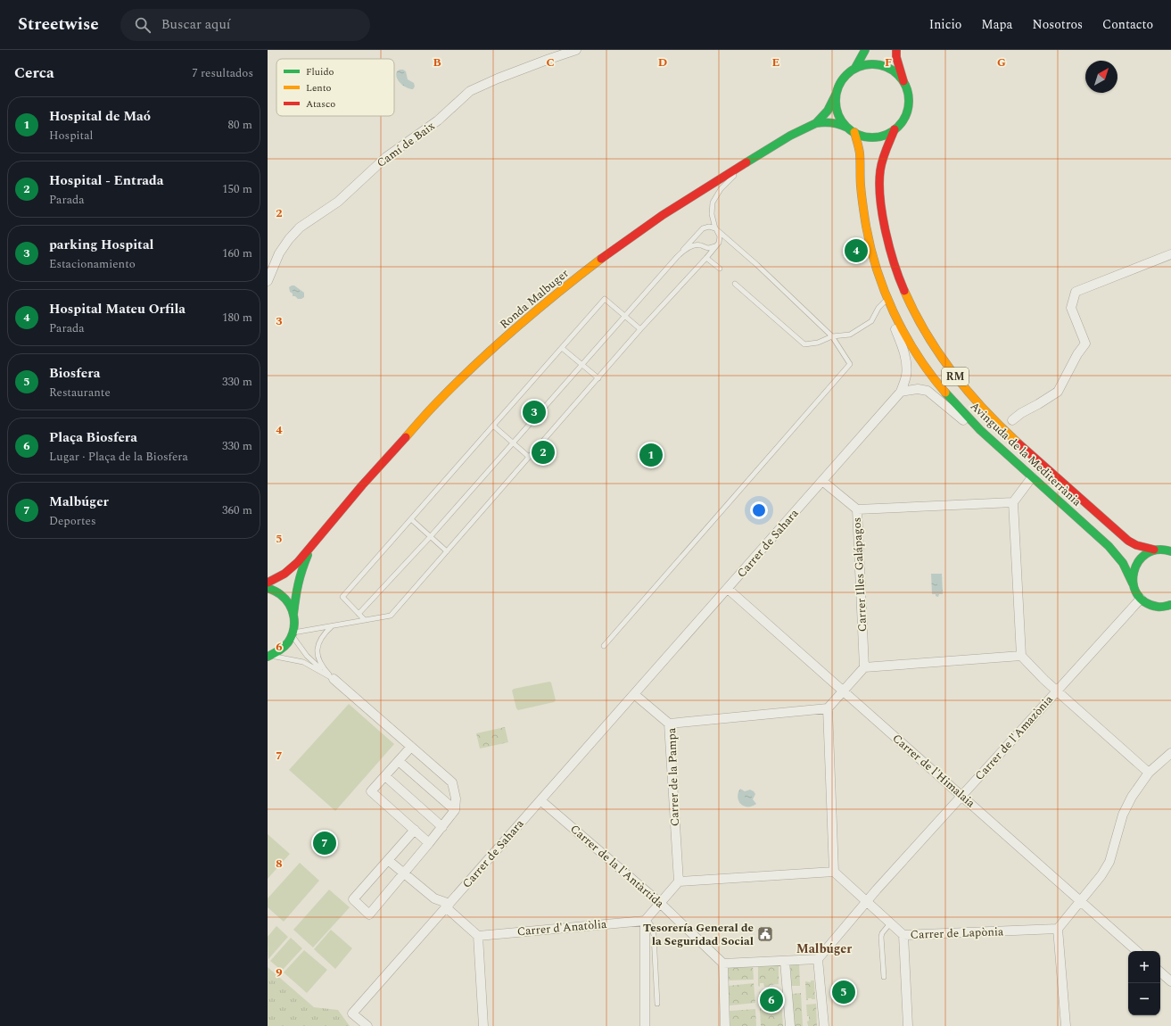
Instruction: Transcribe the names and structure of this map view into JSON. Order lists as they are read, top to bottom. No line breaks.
{"streets":{"main road":["Ronda Malbuger","RM","Avinguda de la Mediterrània"],"street":["Camí de Baix","Carrer de Sahara","Carrer Illes Galápagos","Carrer de l'Amazònia","Carrer de l'Himalaia","Carrer de la Pampa","Carrer de la l'Antàrtida","Carrer d'Anatòlia","Carrer de Lapònia"]},"crossings":[["Ronda Malbuger","RM"],["Ronda Malbuger","Avinguda de la Mediterrània"],["RM","Avinguda de la Mediterrània"],["RM","Carrer de l'Amazònia"],["Avinguda de la Mediterrània","Carrer de Sahara"],["Carrer de Sahara","Carrer de l'Himalaia"],["Carrer de Sahara","Carrer de la l'Antàrtida"],["Carrer de l'Amazònia","Carrer de l'Himalaia"]],"districts":["Malbúger"],"places":{"public building":["Tesorería General de la Seguridad Social"]},"legend":["Fluido","Lento","Atasco"],"north":"top right","page":{"header":"Streetwise","search":"Buscar aquí","nav":["Inicio","Mapa","Nosotros","Contacto"],"heading":["Cerca","7 resultados"],"list":[{"mark":"1","name":"Hospital de Maó","note":"Hospital","value":"80 m"},{"mark":"2","name":"Hospital - Entrada","note":"Parada","value":"150 m"},{"mark":"3","name":"parking Hospital","note":"Estacionamiento","value":"160 m"},{"mark":"4","name":"Hospital Mateu Orfila","note":"Parada","value":"180 m"},{"mark":"5","name":"Biosfera","note":"Restaurante","value":"330 m"},{"mark":"6","name":"Plaça Biosfera","note":"Lugar · Plaça de la Biosfera","value":"330 m"},{"mark":"7","name":"Malbúger","note":"Deportes","value":"360 m"}],"pins":["4","3","2","1","7","5","6"],"map_buttons":["+","−"]},"grid":{"columns":["B","C","D","E","F","G"],"rows":["2","3","4","5","6","7","8","9"]}}
